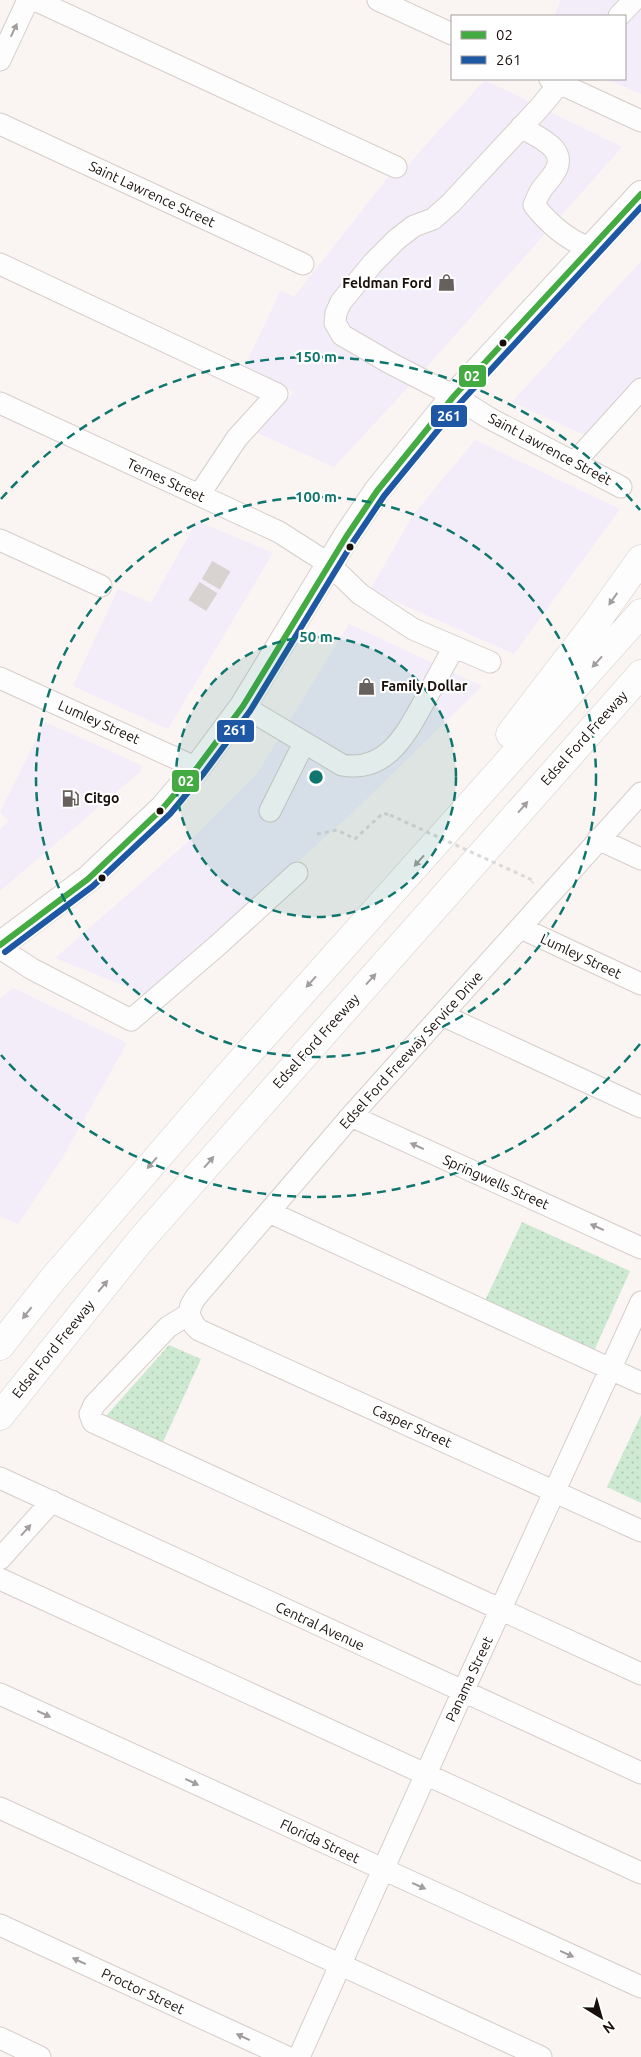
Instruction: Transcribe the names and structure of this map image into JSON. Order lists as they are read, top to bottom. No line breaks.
{"streets":{"highway":["Edsel Ford Freeway"],"street":["Saint Lawrence Street","Ternes Street","Lumley Street","Edsel Ford Freeway Service Drive","Springwells Street","Casper Street","Central Avenue","Panama Street","Florida Street","Proctor Street"]},"crossings":[["Lumley Street","Edsel Ford Freeway Service Drive"],["Edsel Ford Freeway Service Drive","Springwells Street"],["Edsel Ford Freeway Service Drive","Casper Street"],["Casper Street","Panama Street"],["Central Avenue","Panama Street"],["Panama Street","Florida Street"]],"places":{"shop":["Feldman Ford","Family Dollar"],"fuel station":["Citgo"]},"lines":["transit line 02","transit line 261"],"legend":["02","261"],"north":"bottom right","rings":["150 m","100 m","50 m"]}
